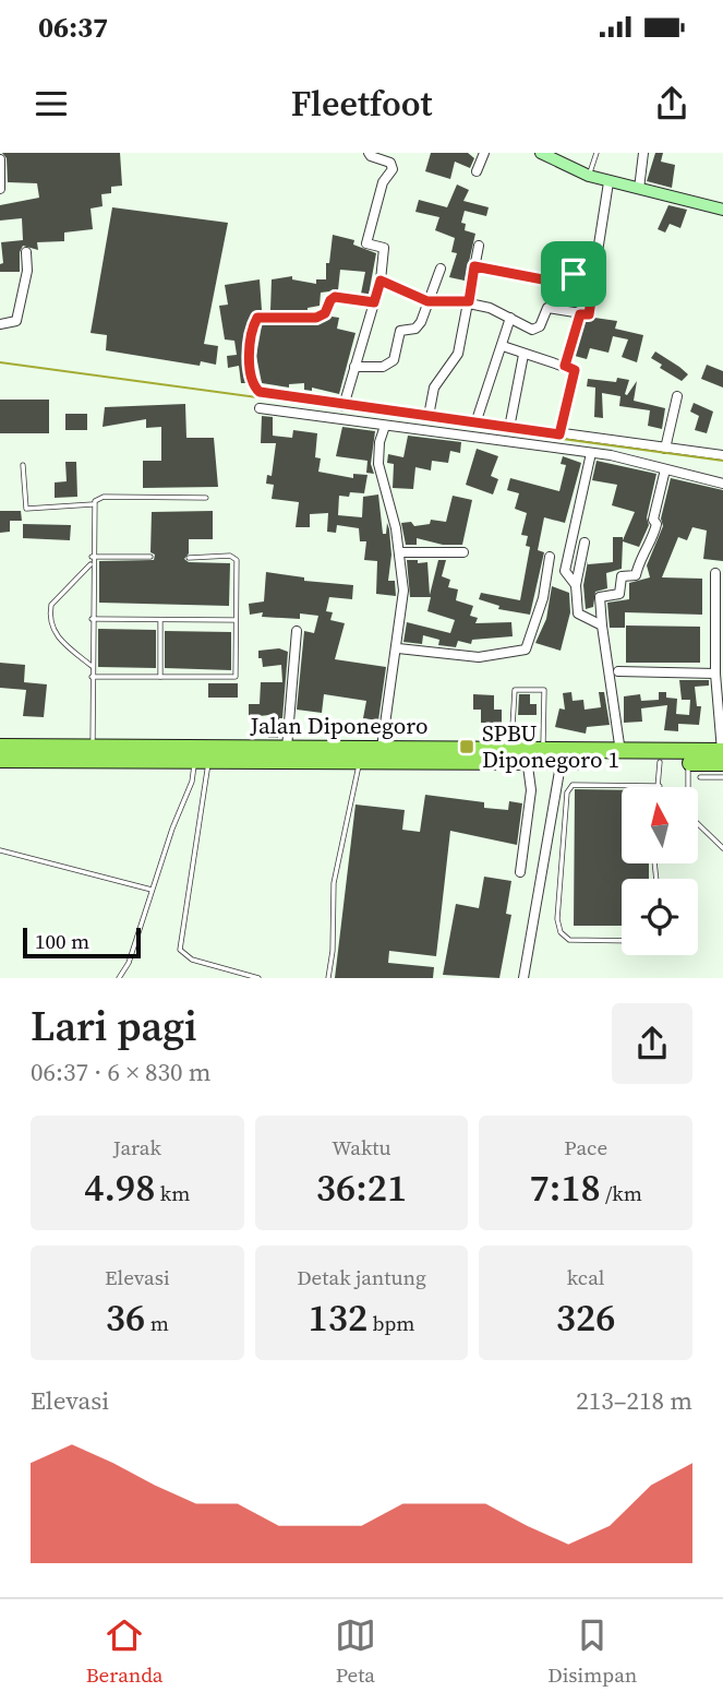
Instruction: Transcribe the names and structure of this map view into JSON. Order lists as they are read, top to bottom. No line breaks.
{"streets":{"highway":["Jalan Diponegoro"]},"places":{"transit":["SPBU Diponegoro 1"]},"scale_bar":"100 m","north":"top","page":{"status":"06:37","header":"Fleetfoot","scale":"100 m","heading":["Lari pagi","06:37 · 6 × 830 m"],"stats":[["Jarak","4.98 km"],["Waktu","36:21"],["Pace","7:18 /km"],["Elevasi","36 m"],["Detak jantung","132 bpm"],["kcal","326"]],"chart":["Elevasi","213–218 m"],"tabs":["Beranda","Peta","Disimpan"]}}
